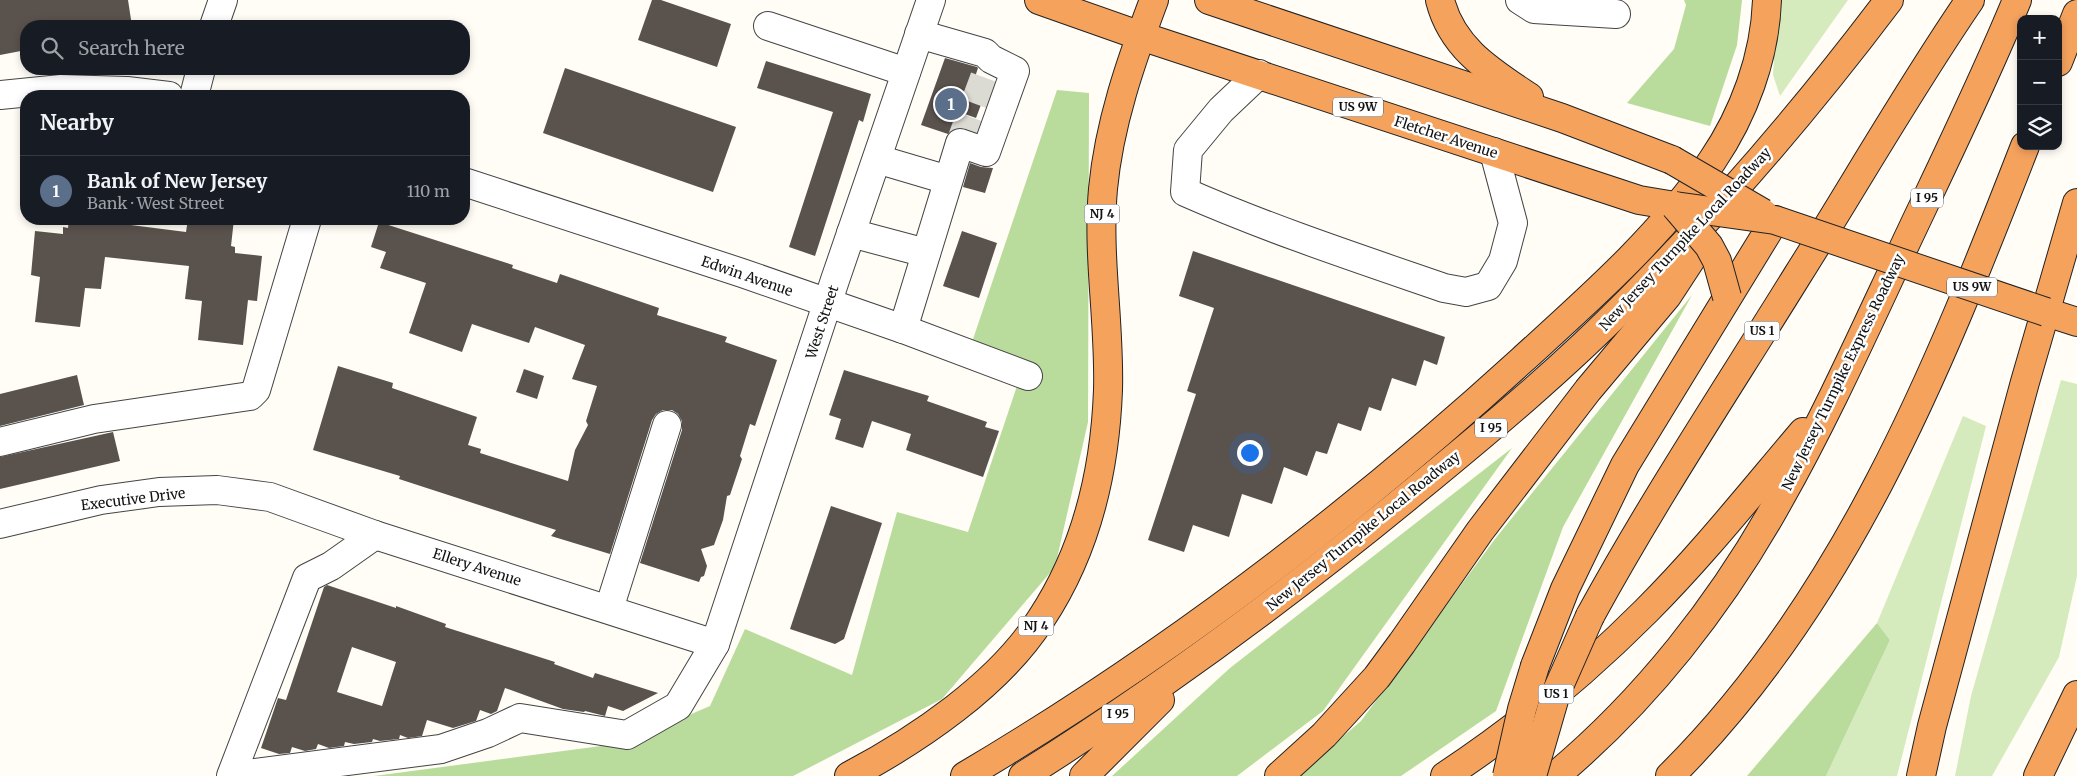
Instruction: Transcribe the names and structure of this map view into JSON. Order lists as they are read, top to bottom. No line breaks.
{"streets":{"highway":["US 9W","Fletcher Avenue","I 95","NJ 4","New Jersey Turnpike Local Roadway","US 1","New Jersey Turnpike Express Roadway"],"street":["Edwin Avenue","West Street","Executive Drive","Ellery Avenue"]},"crossings":[["Fletcher Avenue","NJ 4"],["Edwin Avenue","West Street"],["West Street","Ellery Avenue"],["Executive Drive","Ellery Avenue"]],"page":{"map_buttons":["+","−"],"search":"Search here","pins":"1","heading":"Nearby","list":[{"mark":"1","name":"Bank of New Jersey","note":"Bank · West Street","value":"110 m"}]}}
